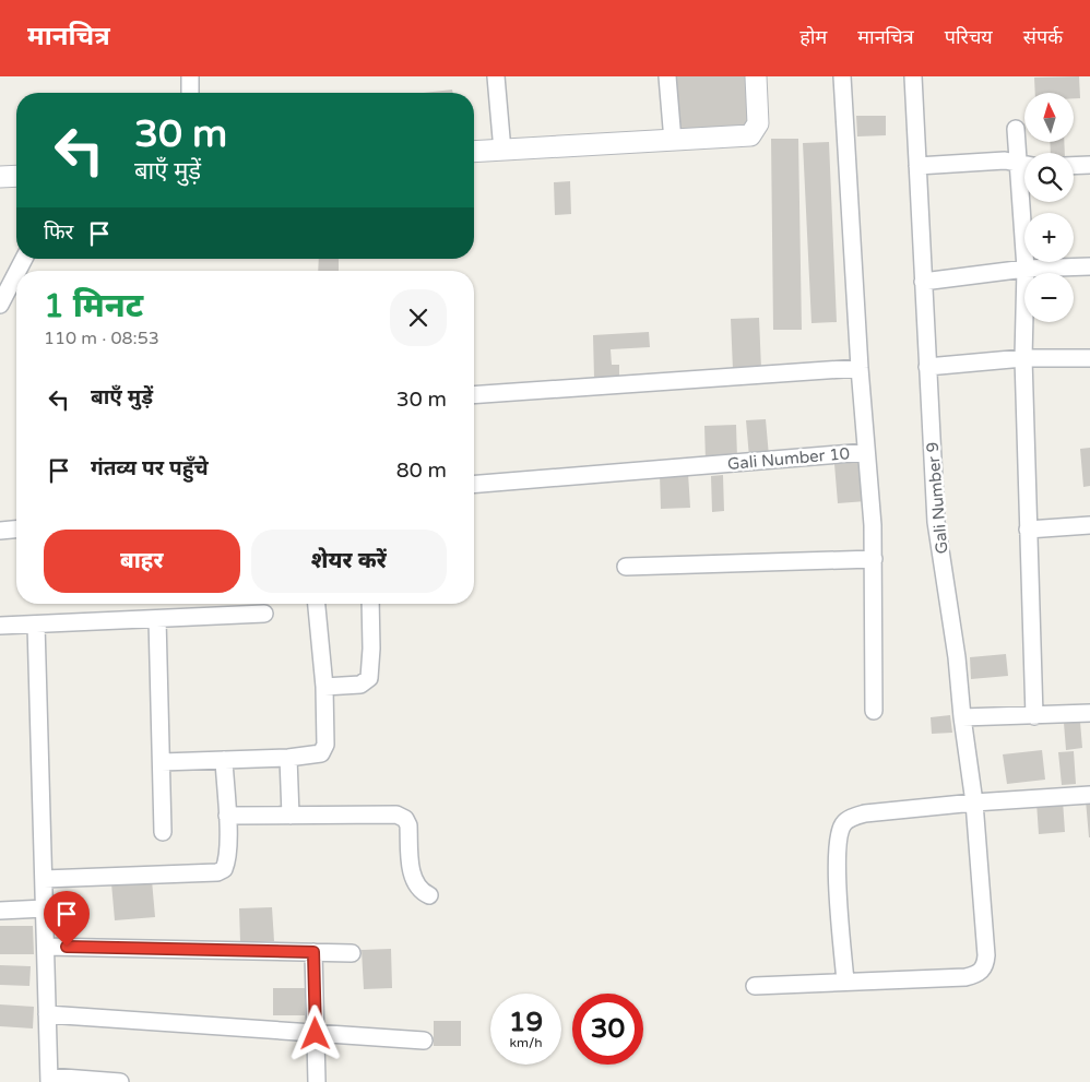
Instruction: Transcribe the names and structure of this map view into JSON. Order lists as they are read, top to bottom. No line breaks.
{"streets":{"street":["Gali Number 10","Gali Number 9"]},"north":"top","page":{"header":"मानचित्र","nav":["होम","मानचित्र","परिचय","संपर्क"],"map_buttons":["+","−"],"turn":["30 m","बाएँ मुड़ें"],"then":"फिर","heading":["1 मिनट","110 m · 08:53"],"list":[{"name":"बाएँ मुड़ें","value":"30 m"},{"name":"गंतव्य पर पहुँचे","value":"80 m"}],"buttons":["बाहर","शेयर करें"],"speed":"19 km/h","limit":"30"}}
